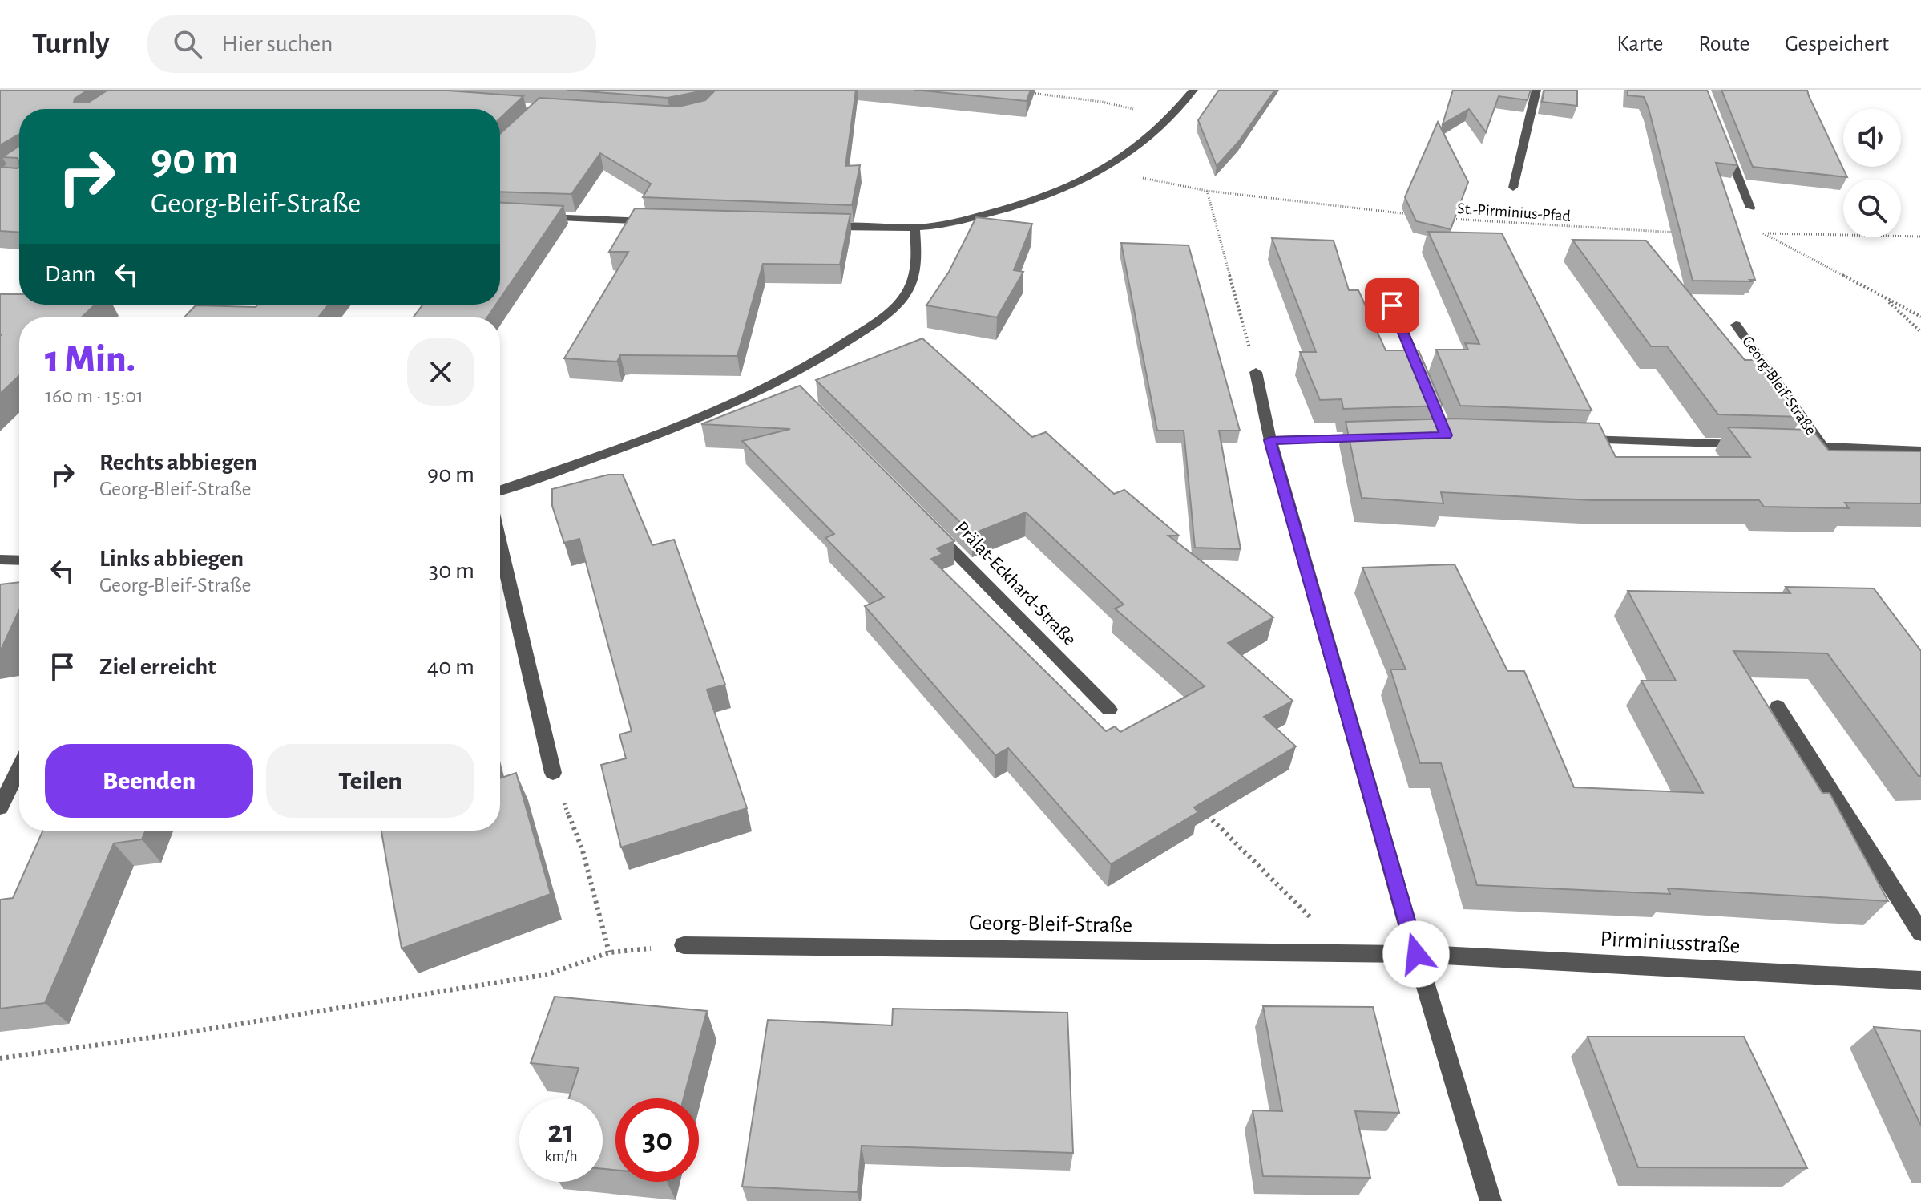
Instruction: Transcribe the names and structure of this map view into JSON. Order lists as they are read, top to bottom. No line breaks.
{"streets":{"street":["Georg-Bleif-Straße","Prälat-Eckhard-Straße","Pirminiusstraße"],"path":["St.-Pirminius-Pfad"]},"crossings":[["Georg-Bleif-Straße","Pirminiusstraße"]],"page":{"header":"Turnly","search":"Hier suchen","nav":["Karte","Route","Gespeichert"],"turn":["90 m","Georg-Bleif-Straße"],"then":"Dann","heading":["1 Min.","160 m · 15:01"],"list":[{"name":"Rechts abbiegen","note":"Georg-Bleif-Straße","value":"90 m"},{"name":"Links abbiegen","note":"Georg-Bleif-Straße","value":"30 m"},{"name":"Ziel erreicht","value":"40 m"}],"buttons":["Beenden","Teilen"],"speed":"21 km/h","limit":"30"}}
